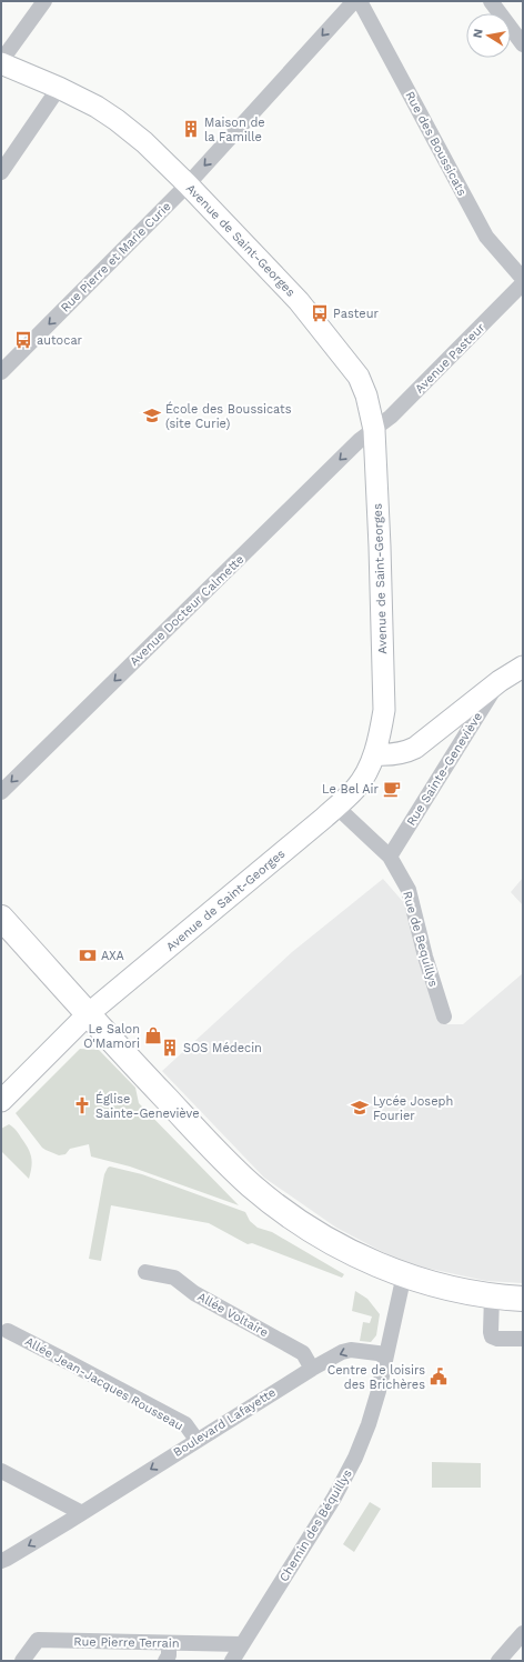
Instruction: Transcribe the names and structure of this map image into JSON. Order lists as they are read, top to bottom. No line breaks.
{"streets":{"main road":["Avenue de Saint-Georges"],"street":["Rue des Boussicats","Rue Pierre et Marie Curie","Avenue Pasteur","Avenue Docteur Calmette","Rue Sainte-Geneviève","Rue de Bequillys","Allée Voltaire","Allée Jean-Jacques Rousseau","Boulevard Lafayette","Chemin des Béquillys","Rue Pierre Terrain"]},"crossings":[["Avenue de Saint-Georges","Rue Pierre et Marie Curie"],["Avenue de Saint-Georges","Avenue Pasteur"],["Avenue de Saint-Georges","Avenue Docteur Calmette"],["Avenue de Saint-Georges","Rue de Bequillys"],["Avenue Pasteur","Avenue Docteur Calmette"],["Rue Sainte-Geneviève","Rue de Bequillys"],["Allée Voltaire","Boulevard Lafayette"],["Allée Jean-Jacques Rousseau","Boulevard Lafayette"],["Boulevard Lafayette","Chemin des Béquillys"],["Chemin des Béquillys","Rue Pierre Terrain"]],"one_way":["Rue Pierre et Marie Curie","Avenue Docteur Calmette","Boulevard Lafayette"],"places":{"building":["Maison de la Famille","SOS Médecin"],"bus stop":["Pasteur","autocar"],"school or university":["École des Boussicats (site Curie)","Lycée Joseph Fourier"],"cafe":["Le Bel Air"],"bank":["AXA"],"shop":["Le Salon O'Mamori"],"church":["Église Sainte-Geneviève"],"public building":["Centre de loisirs des Brichères"]},"north":"left"}
